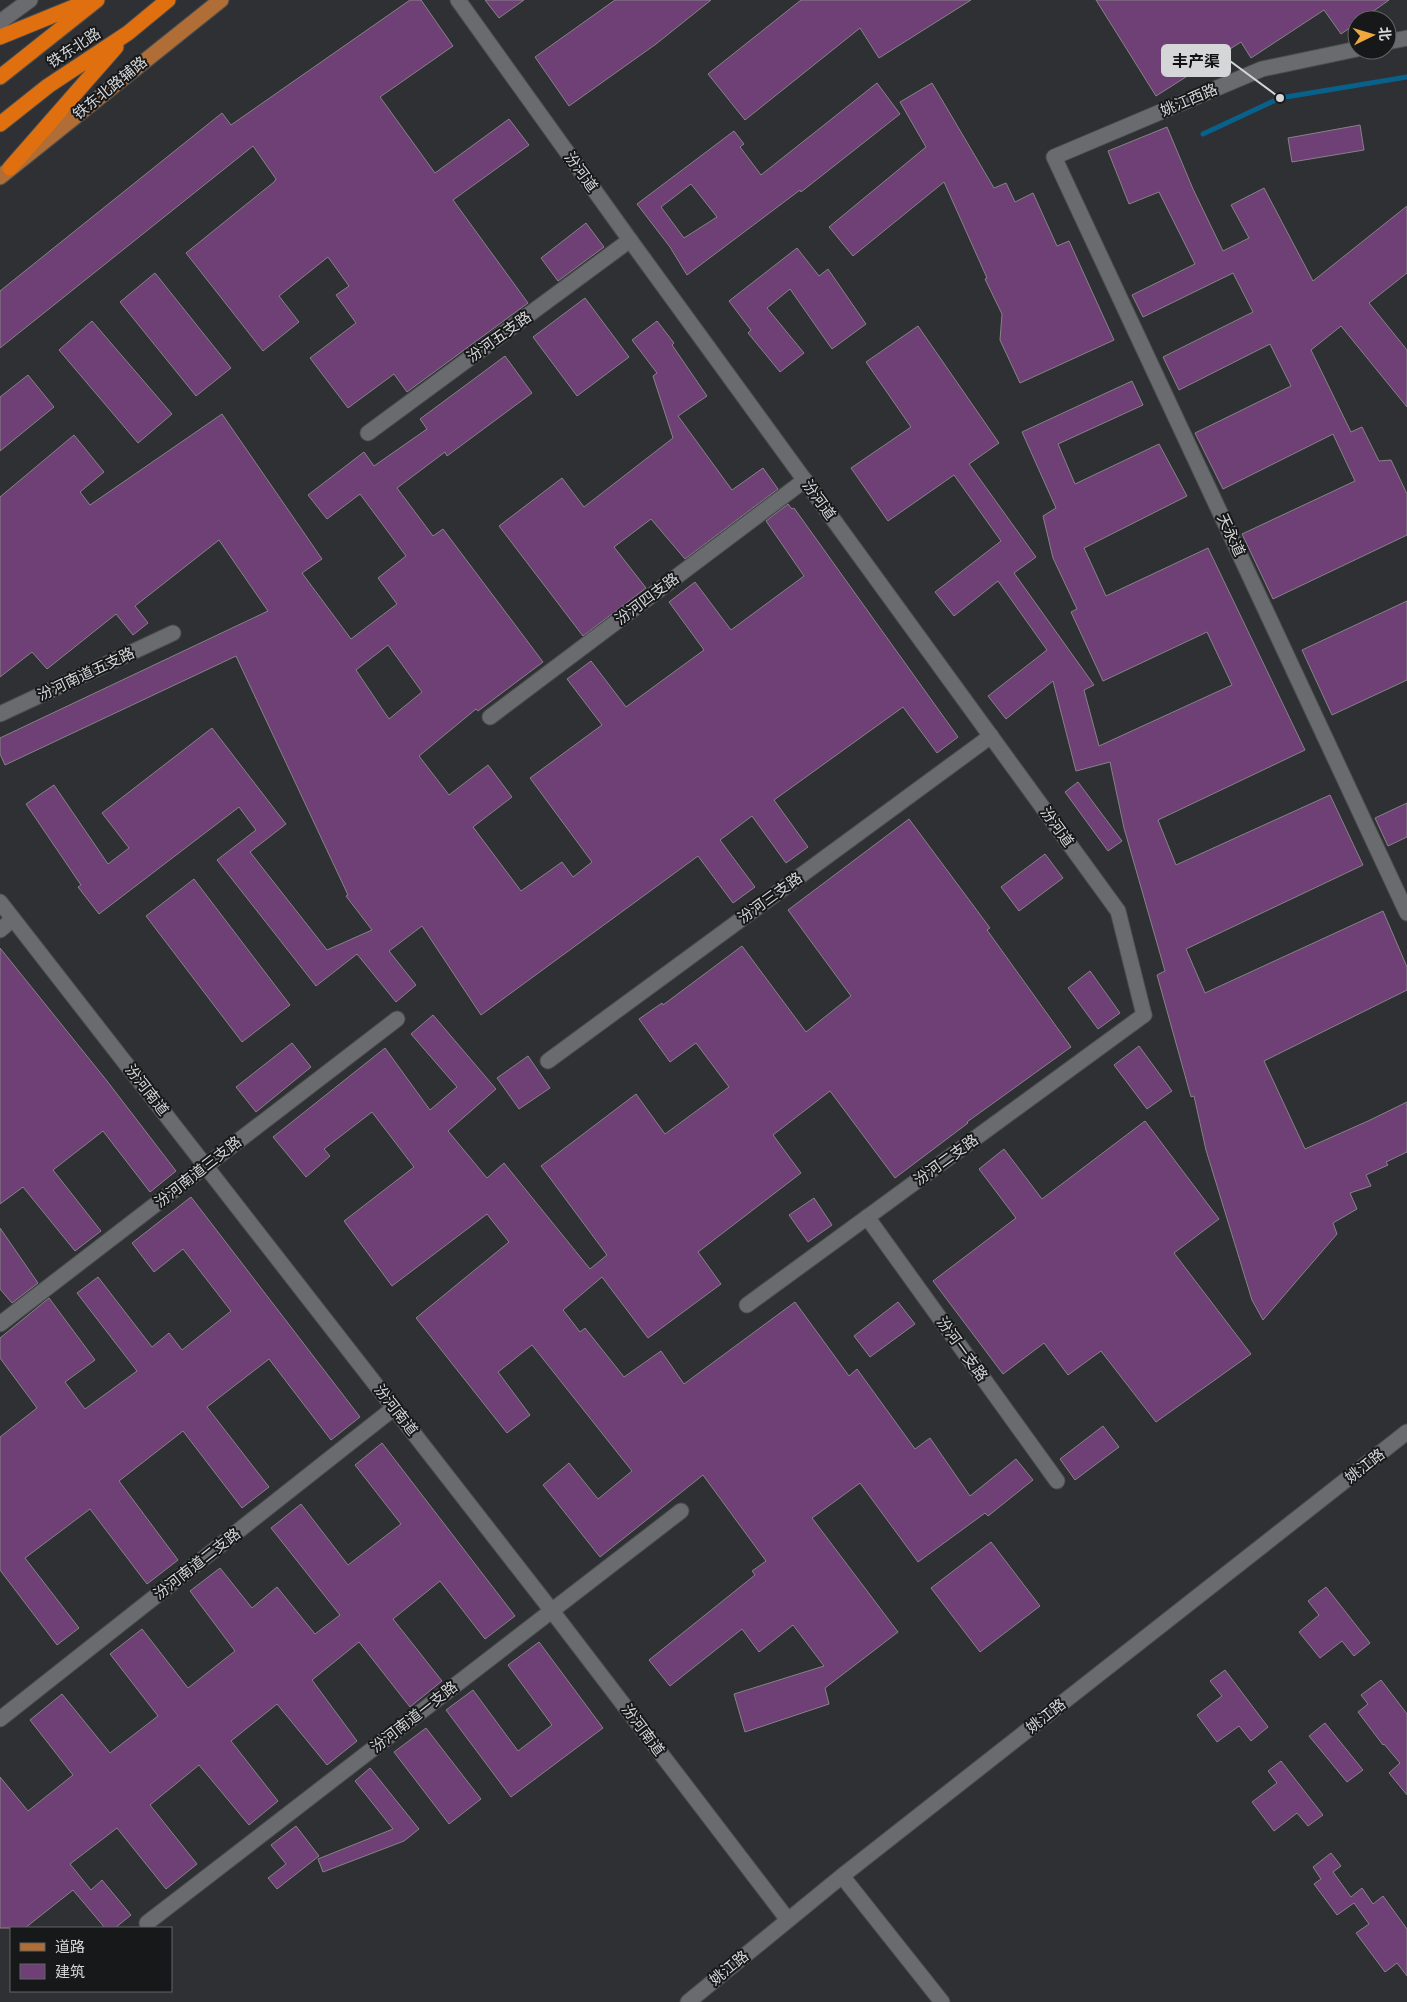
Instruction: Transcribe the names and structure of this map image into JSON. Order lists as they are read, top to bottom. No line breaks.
{"streets":{"highway":["铁东北路"],"main road":["铁东北路辅路"],"street":["姚江西路","汾河道","汾河五支路","天永道","汾河四支路","汾河南道五支路","汾河三支路","汾河南道","汾河二支路","汾河南道三支路","汾河一支路","姚江路","汾河南道二支路","汾河南道一支路"]},"crossings":[["姚江西路","天永道"],["汾河道","汾河五支路"],["汾河道","汾河四支路"],["汾河道","汾河三支路"],["汾河道","汾河二支路"],["汾河南道","汾河南道三支路"],["汾河南道","姚江路"],["汾河南道","汾河南道二支路"],["汾河南道","汾河南道一支路"],["汾河二支路","汾河一支路"]],"places":["丰产渠"],"legend":["道路","建筑"],"north":"right"}
